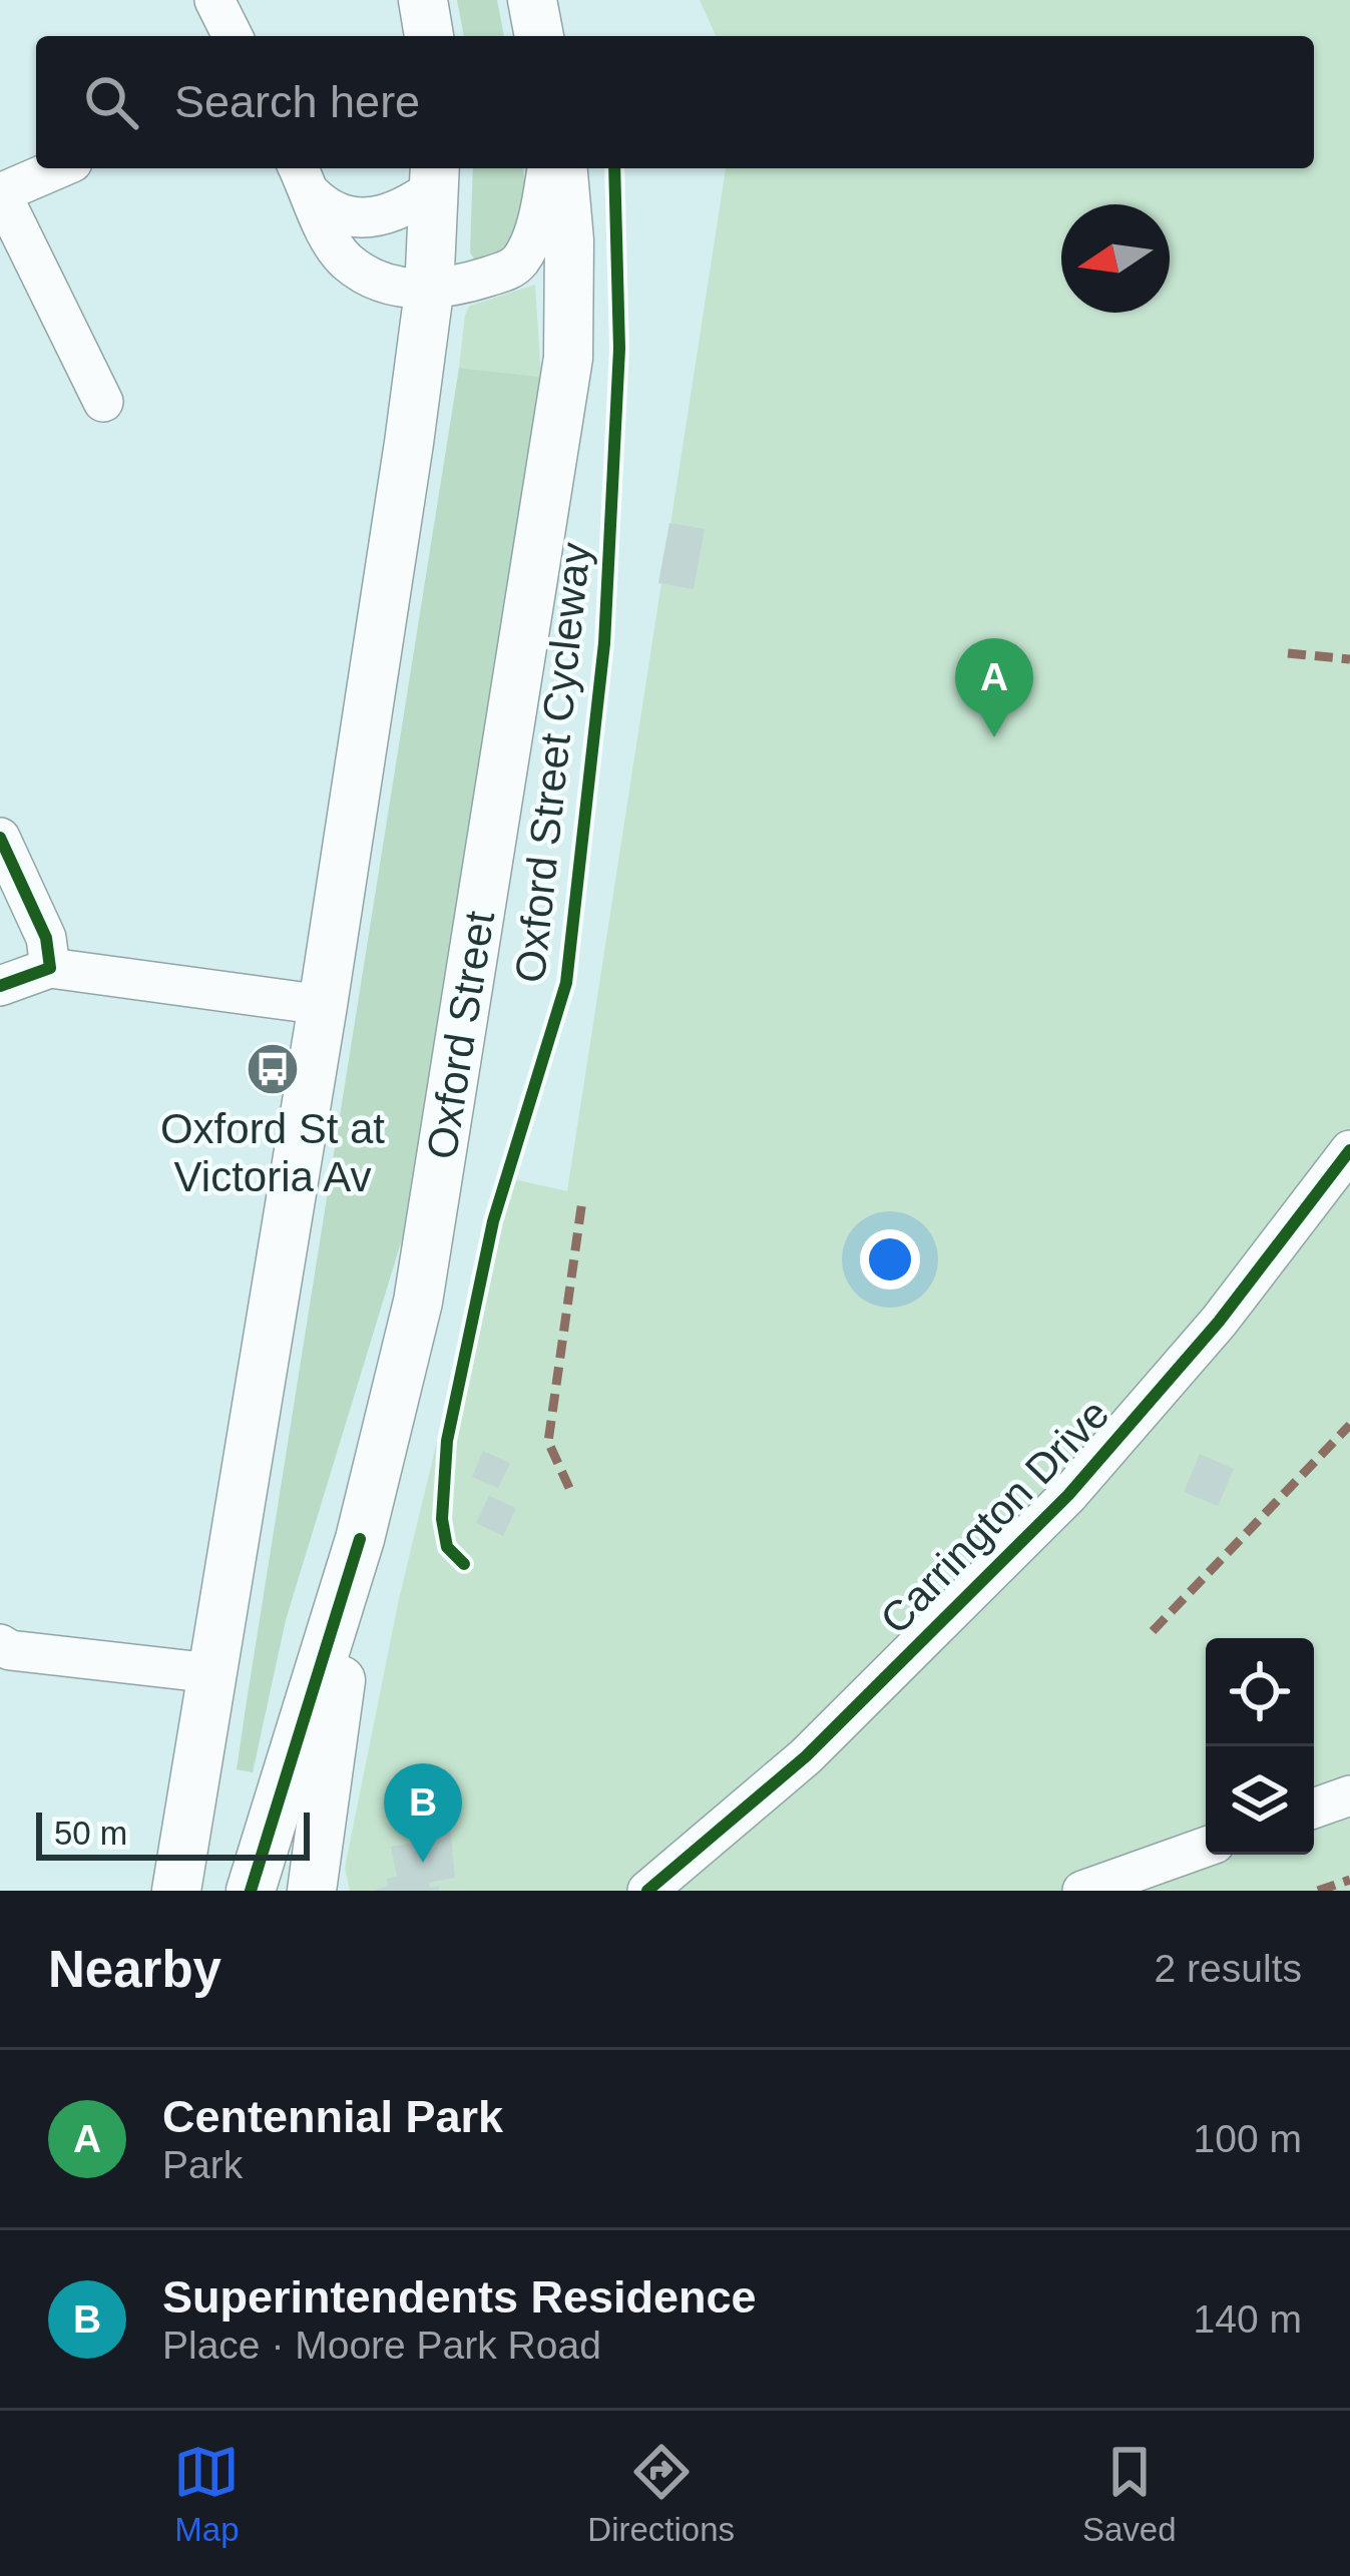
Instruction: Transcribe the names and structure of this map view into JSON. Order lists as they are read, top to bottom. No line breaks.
{"streets":{"main road":["Oxford Street"],"street":["Carrington Drive"],"cycle path":["Oxford Street Cycleway"]},"places":{"bus stop":["Oxford St at Victoria Av"]},"scale_bar":"50 m","north":"left","page":{"search":"Search here","pins":["A","B"],"scale":"50 m","heading":["Nearby","2 results"],"list":[{"mark":"A","name":"Centennial Park","note":"Park","value":"100 m"},{"mark":"B","name":"Superintendents Residence","note":"Place · Moore Park Road","value":"140 m"}],"nav":["Map","Directions","Saved"]}}
